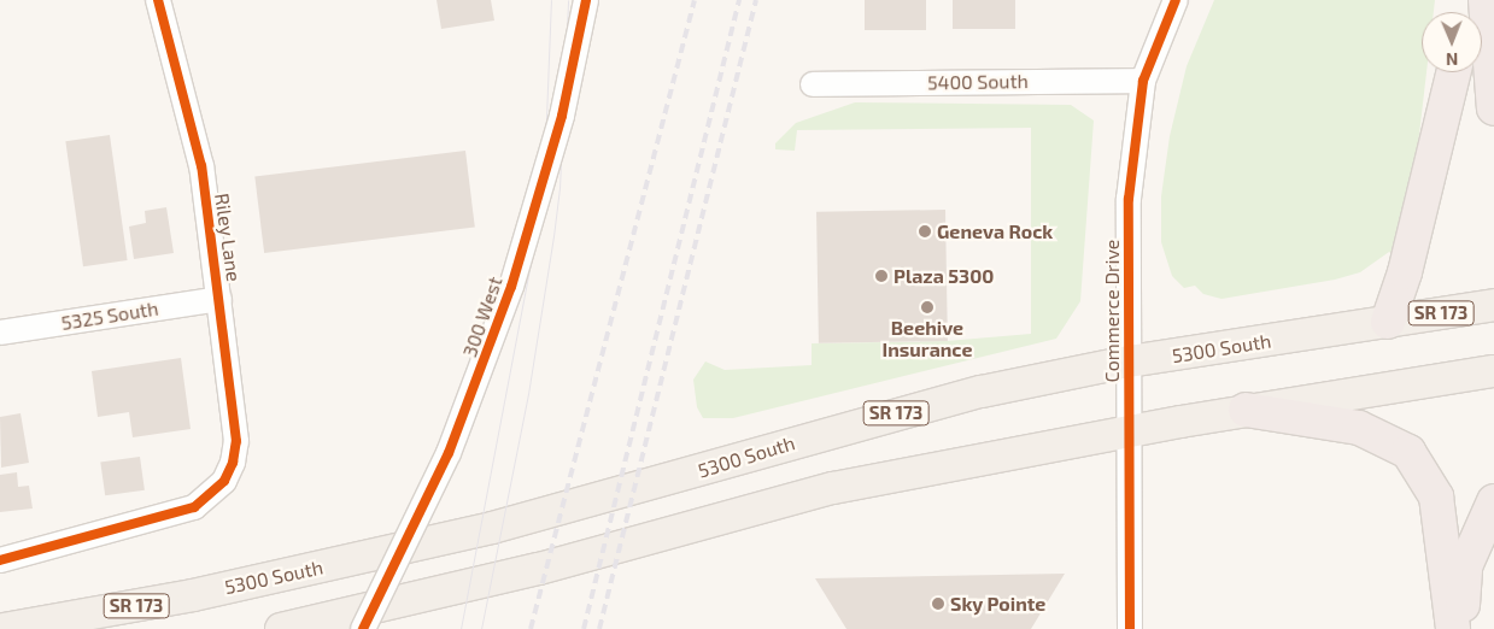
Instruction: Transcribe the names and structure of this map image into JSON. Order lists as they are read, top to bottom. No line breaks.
{"streets":{"main road":["SR 173","5300 South"],"street":["5400 South","Riley Lane","Commerce Drive","5325 South","300 West"]},"crossings":[["5400 South","Commerce Drive"],["Riley Lane","5325 South"],["Commerce Drive","5300 South"]],"places":["Geneva Rock","Plaza 5300","Beehive Insurance","Sky Pointe"],"north":"bottom"}
